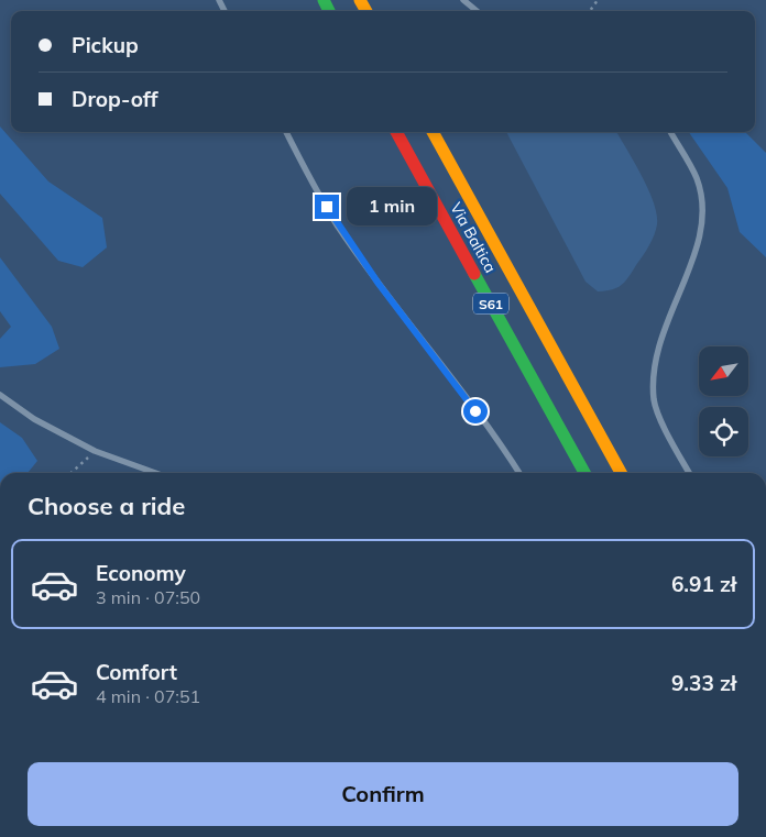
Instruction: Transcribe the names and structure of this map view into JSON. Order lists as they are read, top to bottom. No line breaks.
{"streets":{"highway":["Via Baltica","S61"]},"north":"bottom left","page":{"banner":["Pickup","Drop-off"],"bubble":"1 min","heading":"Choose a ride","list":[{"name":"Economy","note":"3 min · 07:50","value":"6.91 zł"},{"name":"Comfort","note":"4 min · 07:51","value":"9.33 zł"}],"buttons":"Confirm"}}
